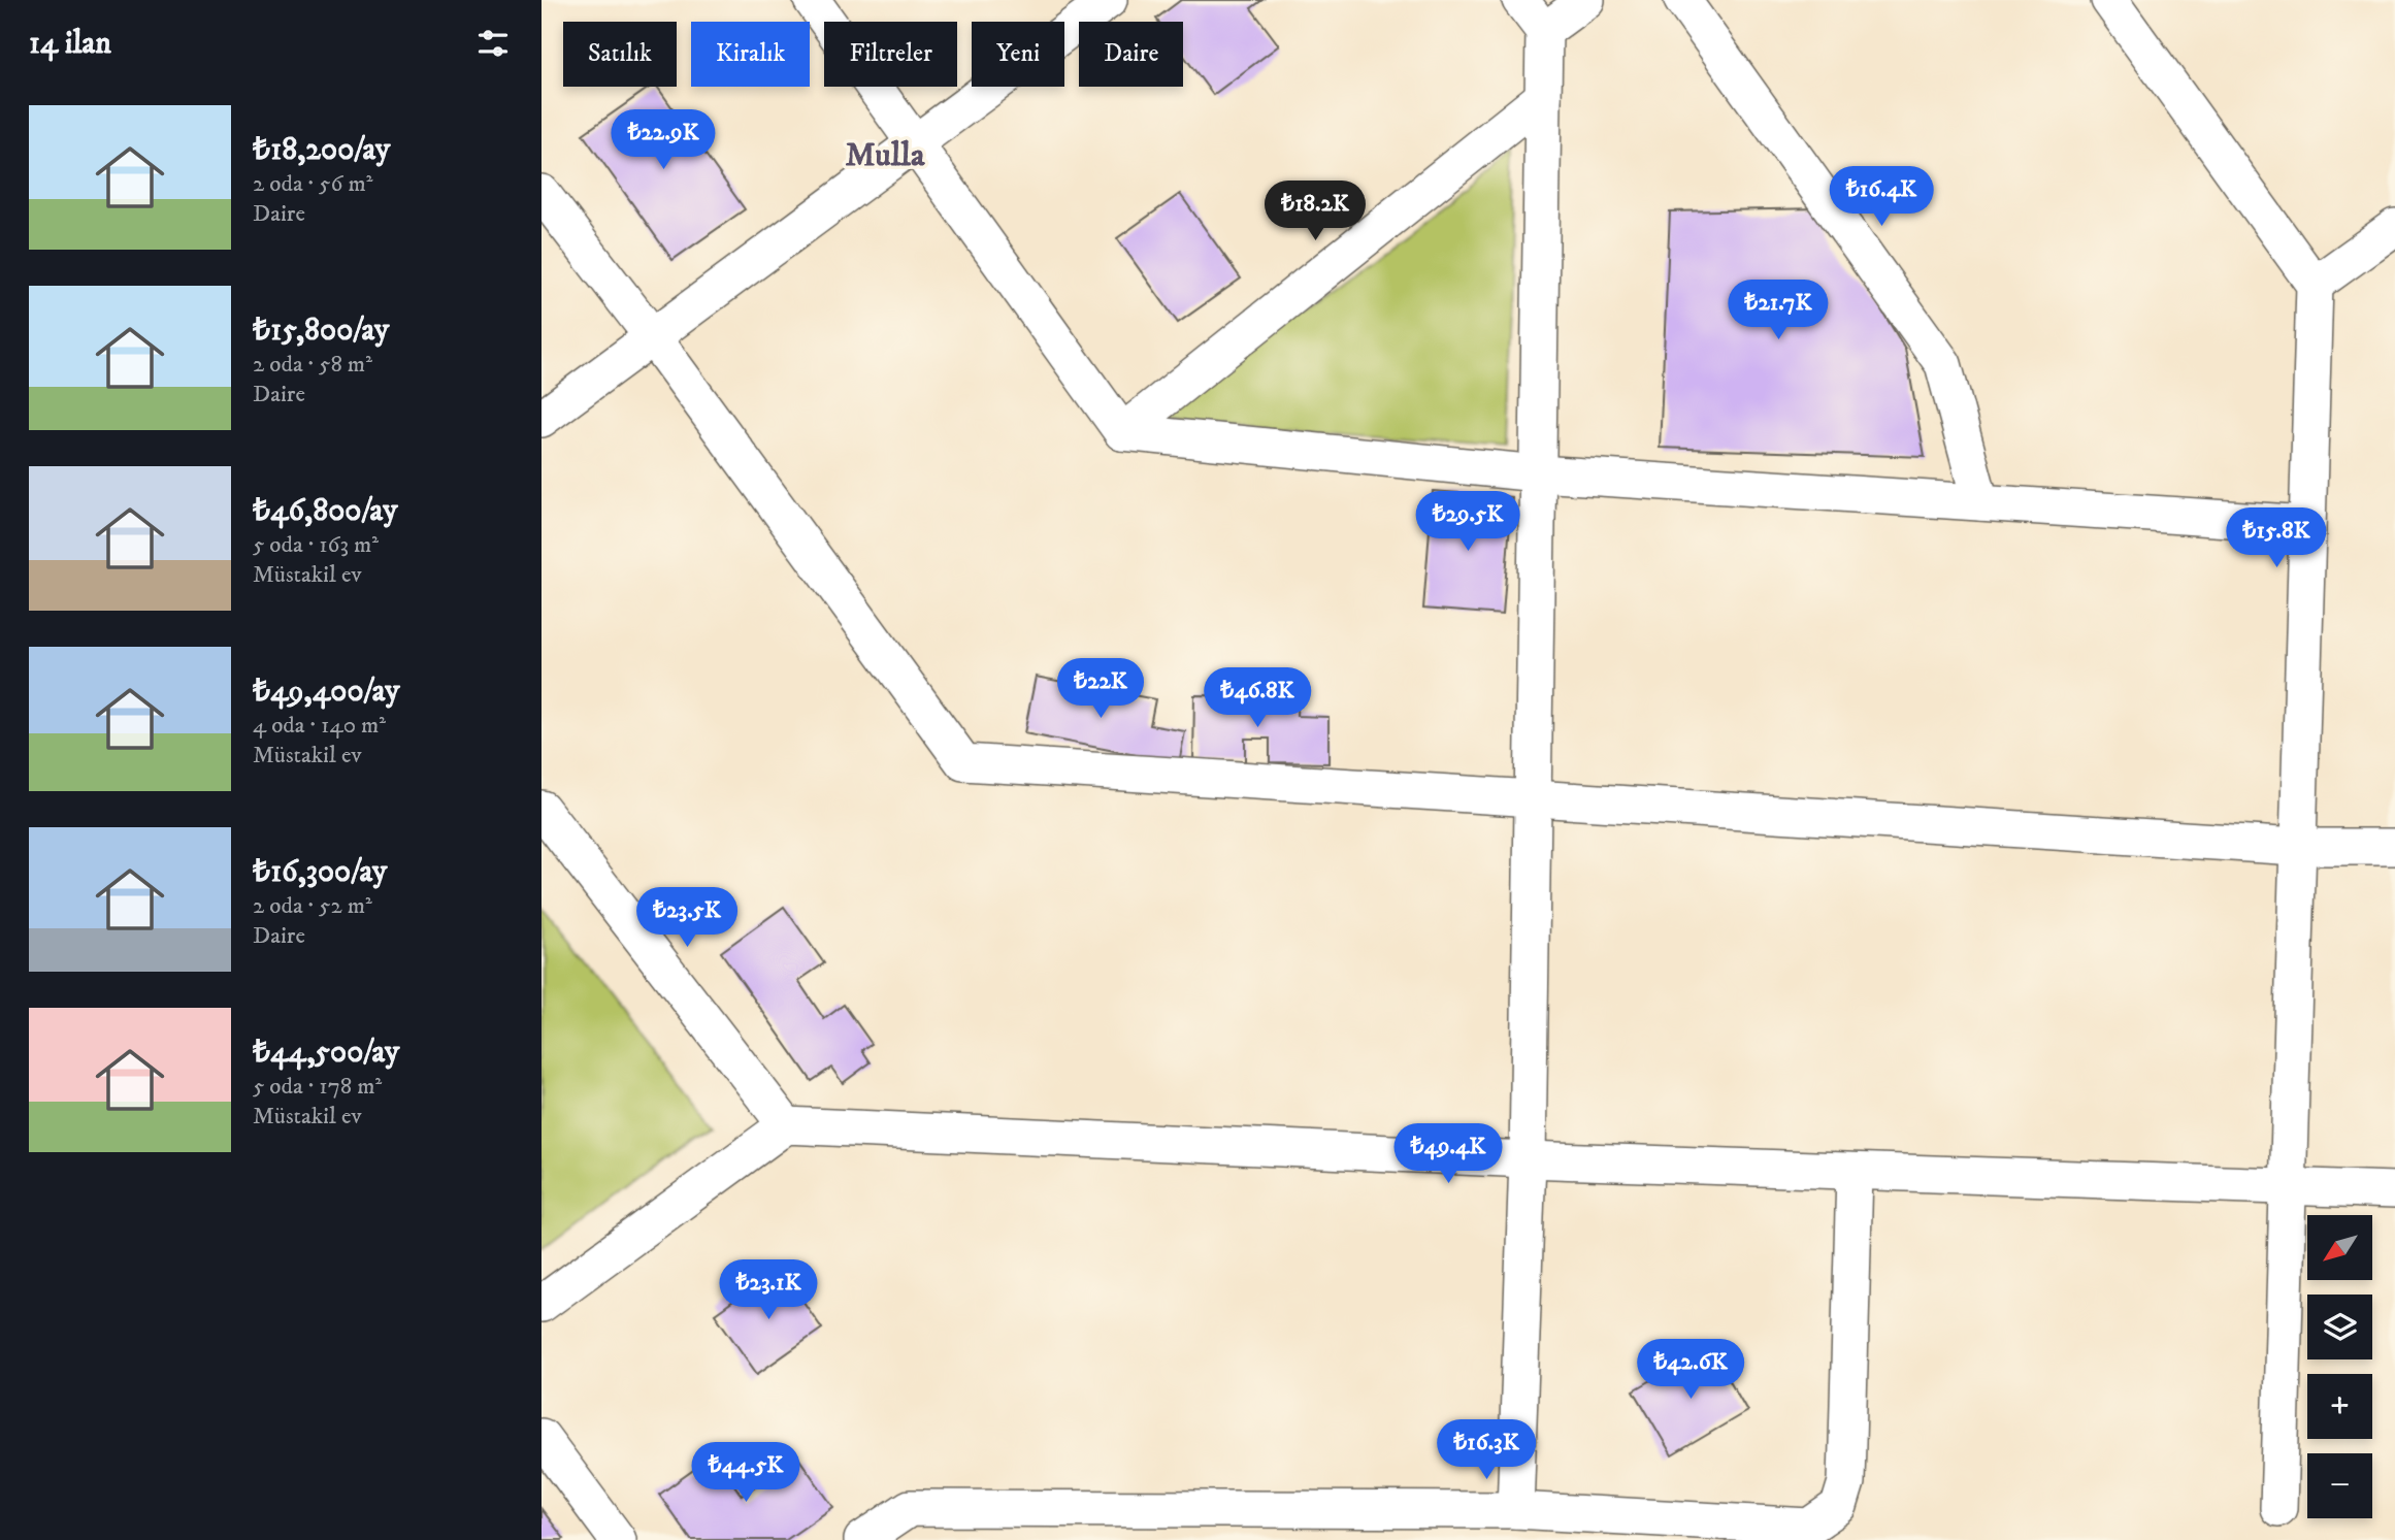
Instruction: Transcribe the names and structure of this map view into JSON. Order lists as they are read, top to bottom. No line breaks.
{"districts":["Mulla"],"north":"bottom left","page":{"heading":"14 ilan","chip":["Satılık","Kiralık","Filtreler","Yeni","Daire"],"list":[{"name":"₺18,200/ay","note":"2 oda · 56 m² · Daire"},{"name":"₺15,800/ay","note":"2 oda · 58 m² · Daire"},{"name":"₺46,800/ay","note":"5 oda · 163 m² · Müstakil ev"},{"name":"₺49,400/ay","note":"4 oda · 140 m² · Müstakil ev"},{"name":"₺16,300/ay","note":"2 oda · 52 m² · Daire"},{"name":"₺44,500/ay","note":"5 oda · 178 m² · Müstakil ev"}],"price":["₺22.9K","₺16.4K","₺18.2K","₺21.7K","₺29.5K","₺15.8K","₺22K","₺46.8K","₺23.5K","₺49.4K","₺23.1K","₺42.6K","₺16.3K","₺44.5K"],"map_buttons":["+","−"]}}
